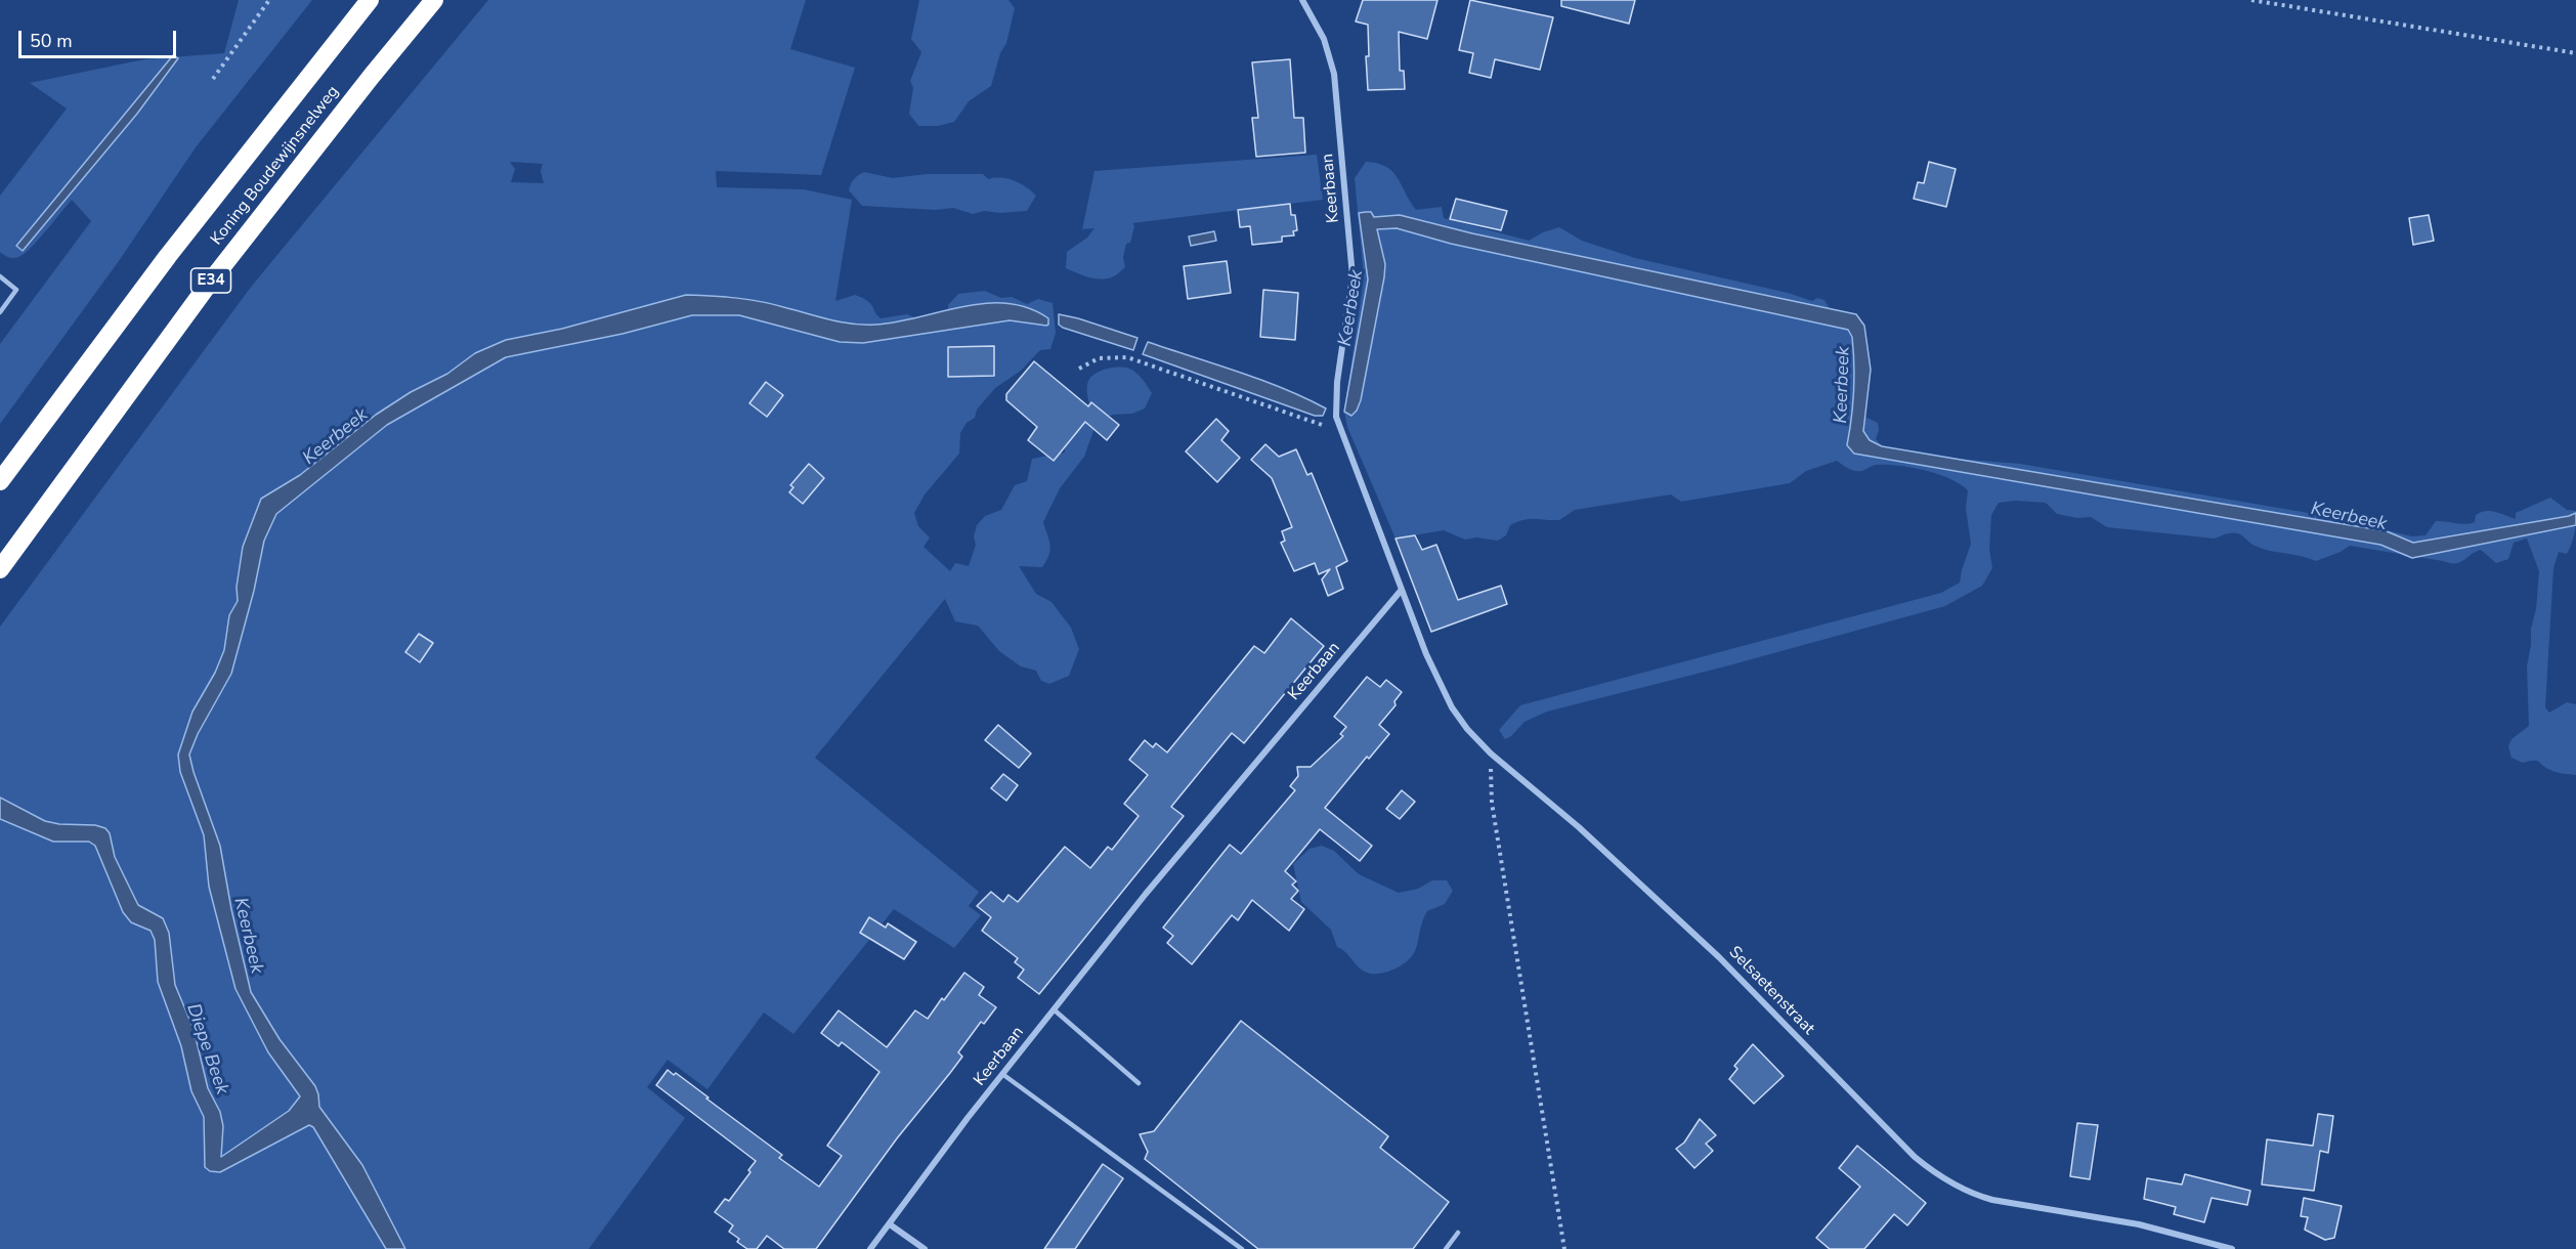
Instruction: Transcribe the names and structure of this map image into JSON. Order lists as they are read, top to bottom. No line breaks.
{"streets":{"highway":["Koning Boudewijnsnelweg","E34"],"street":["Keerbaan","Selsaetenstraat"]},"crossings":[["Keerbaan","Selsaetenstraat"]],"water":["Keerbeek","Diepe Beek"],"scale_bar":"50 m"}
